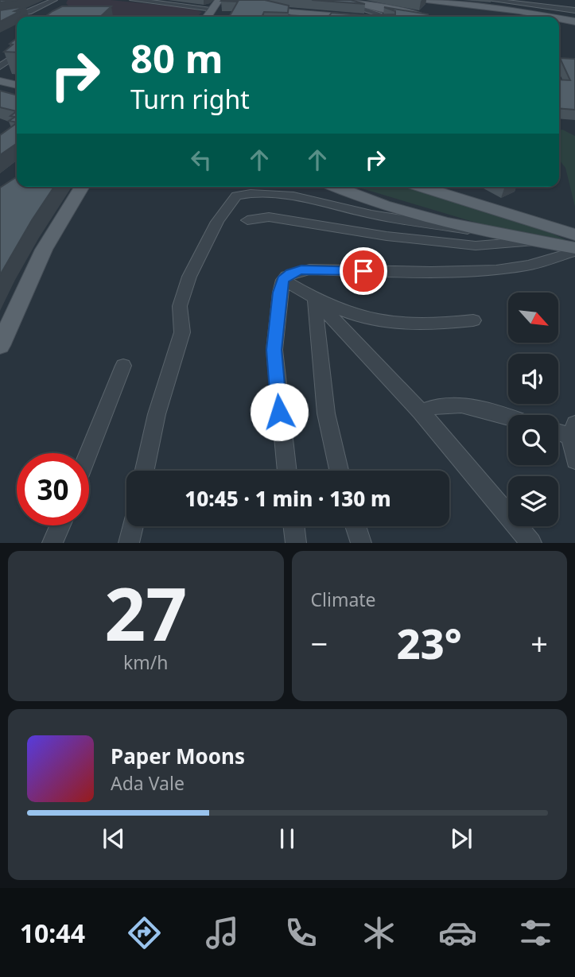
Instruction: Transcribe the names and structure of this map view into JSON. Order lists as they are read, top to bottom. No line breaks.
{"north":"bottom right","page":{"turn":["80 m","Turn right"],"limit":"30","trip":"10:45 · 1 min · 130 m","tile":[["27","km/h"],"Climate"],"heat":["−","23°","+"],"song":["Paper Moons","Ada Vale"],"tabs":"10:44"}}
